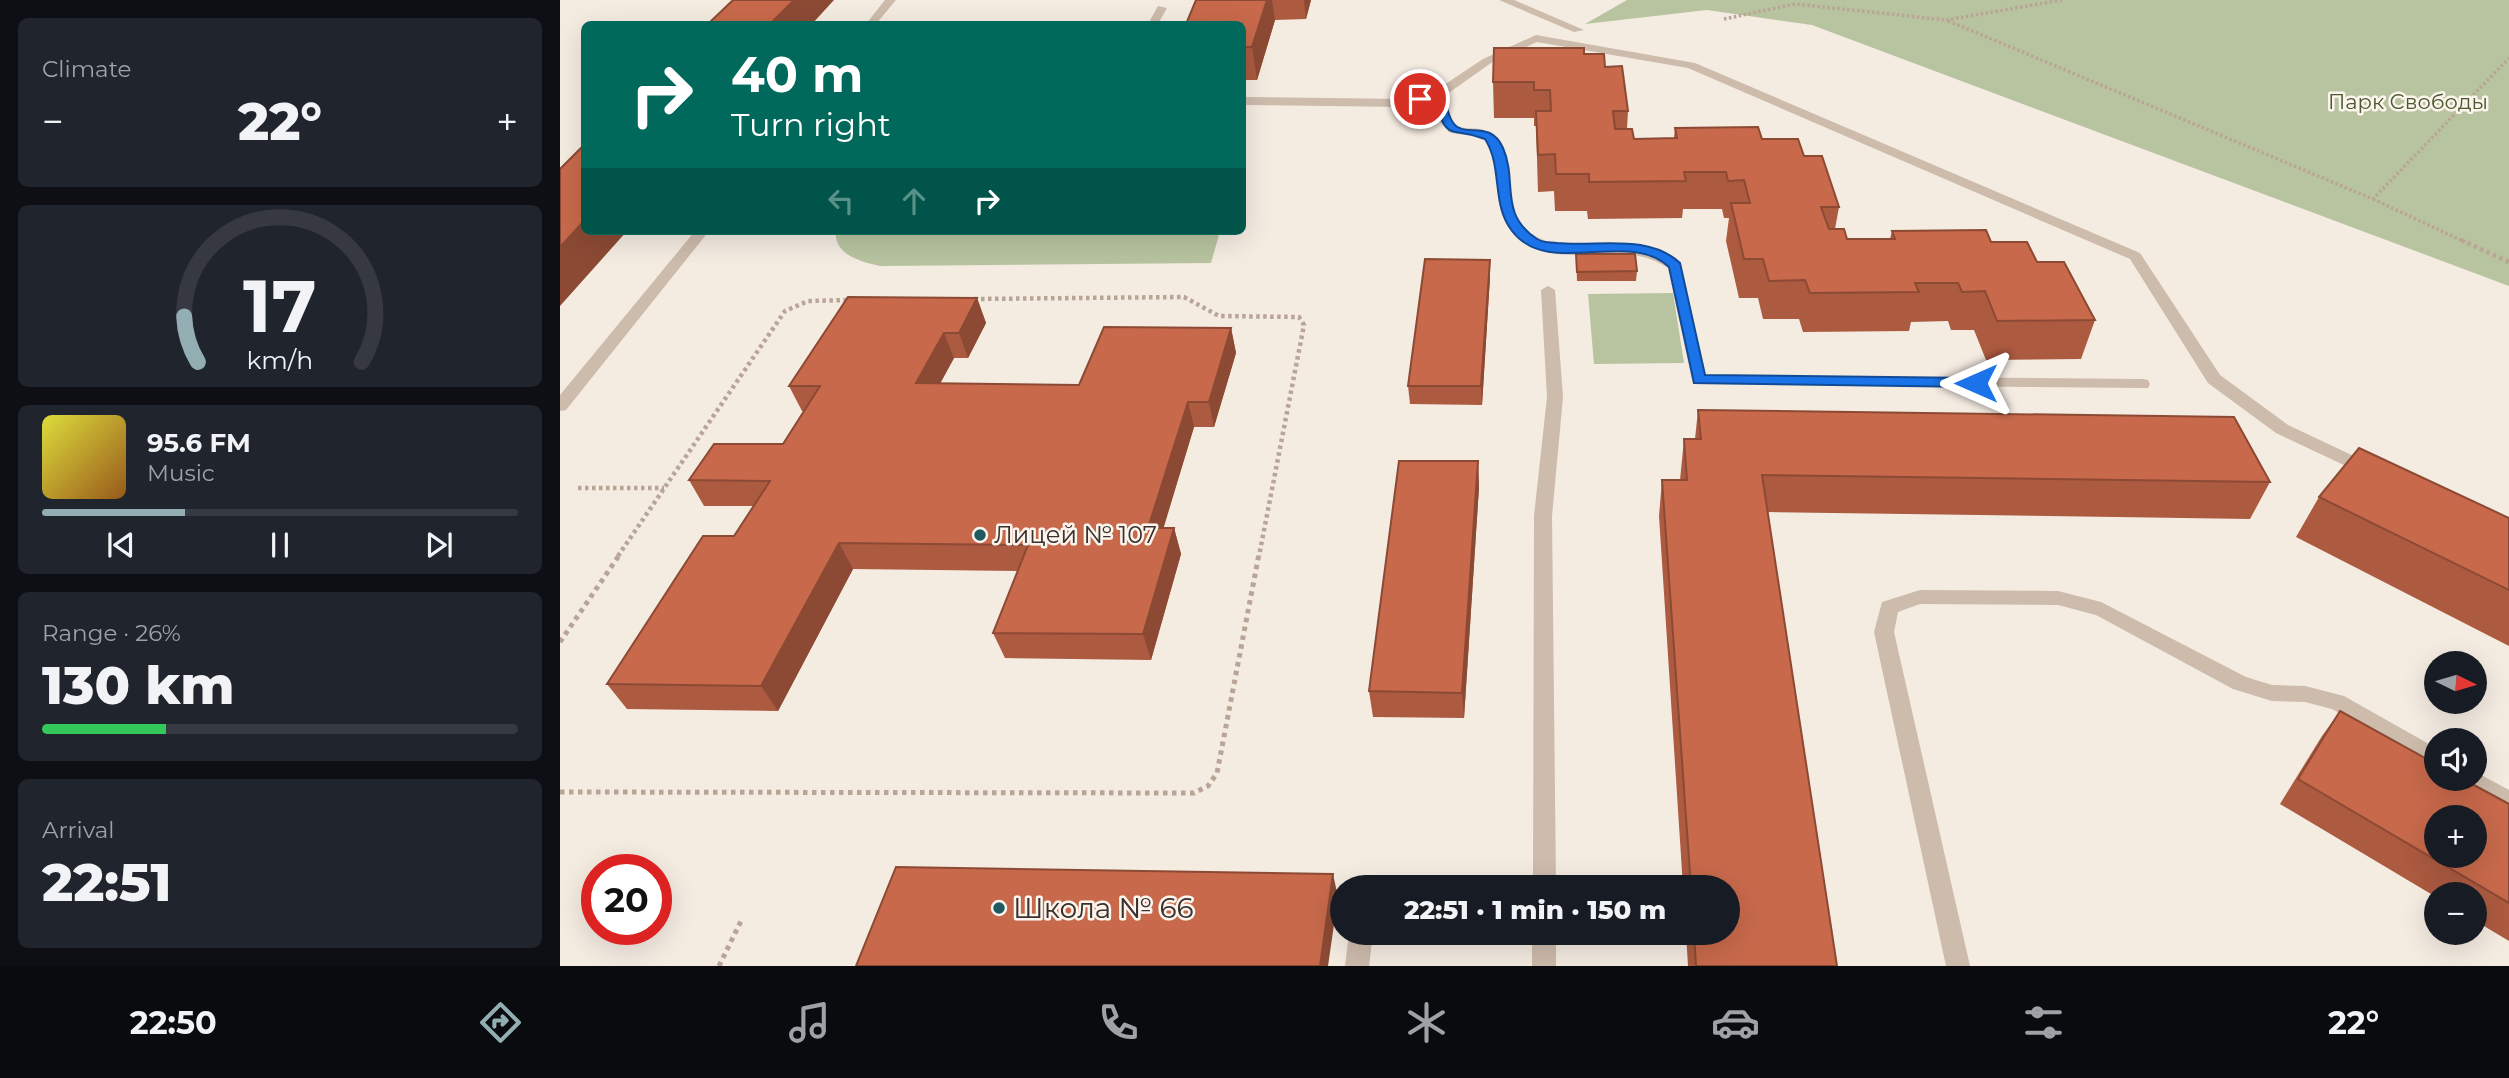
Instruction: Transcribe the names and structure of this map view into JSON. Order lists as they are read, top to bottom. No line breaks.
{"parks":["Парк Свободы"],"places":["Лицей № 107","Школа № 66"],"north":"right","page":{"tile":["Climate",["Range · 26%","130 km"],["Arrival","22:51"]],"turn":["40 m","Turn right"],"heat":["−","22°","+"],"song":["95.6 FM","Music"],"map_buttons":["+","−"],"limit":"20","trip":"22:51 · 1 min · 150 m","tabs":["22:50","22°"],"gauge":["17","km/h"]}}
